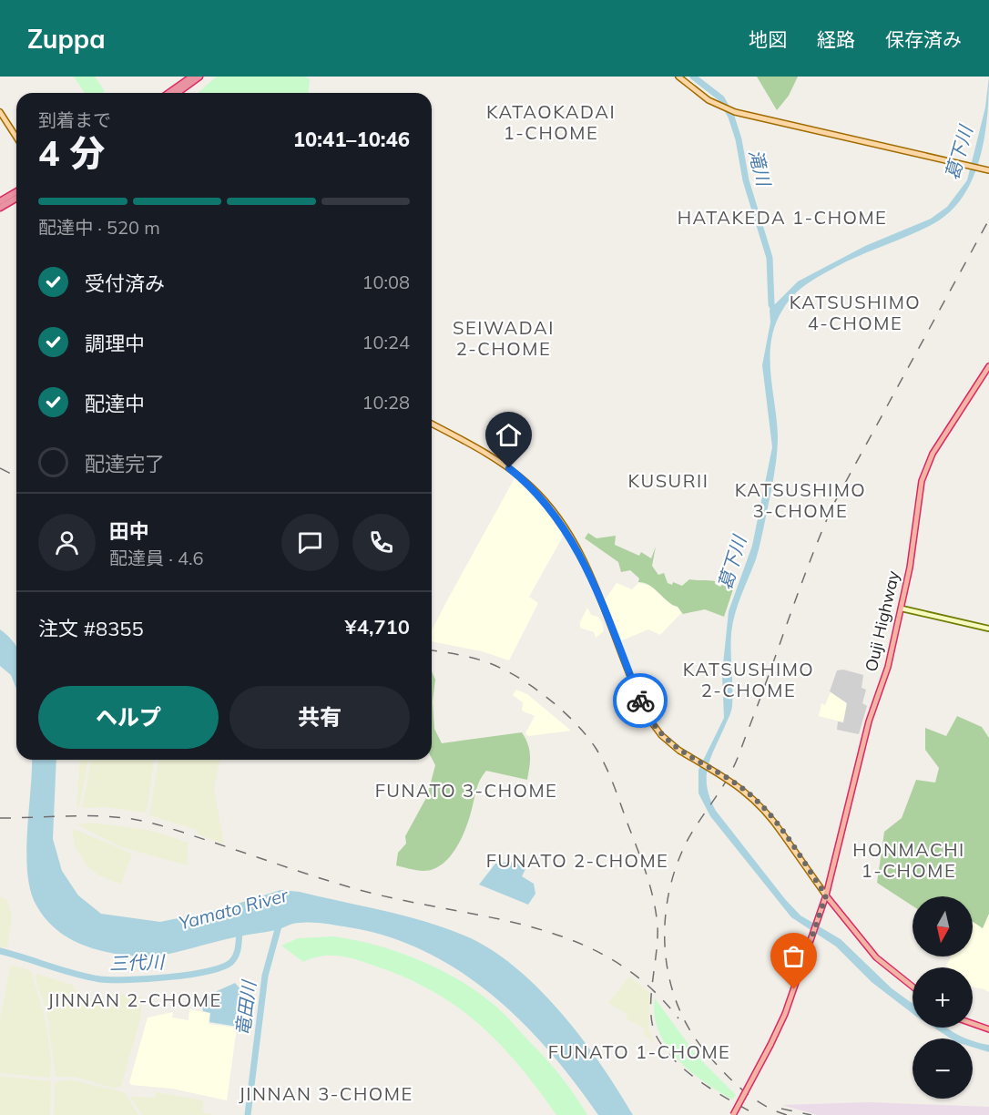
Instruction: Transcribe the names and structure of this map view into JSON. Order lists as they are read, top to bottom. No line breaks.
{"streets":{"highway":["Ouji Highway"]},"districts":["KATAOKADAI 1-CHOME","HATAKEDA 1-CHOME","KATSUSHIMO 4-CHOME","SEIWADAI 2-CHOME","KUSURII","KATSUSHIMO 3-CHOME","KATSUSHIMO 2-CHOME","FUNATO 3-CHOME","HONMACHI 1-CHOME","FUNATO 2-CHOME","JINNAN 2-CHOME","FUNATO 1-CHOME","JINNAN 3-CHOME"],"water":["葛下川","滝川","Yamato River","三代川","竜田川"],"north":"bottom","page":{"header":"Zuppa","nav":["地図","経路","保存済み"],"heading":["4 分","到着まで","10:41–10:46"],"panel":["田中","配達員 · 4.6","注文 #8355","¥4,710"],"bar":"配達中 · 520 m","list":[["受付済み","10:08"],["調理中","10:24"],["配達中","10:28"],"配達完了"],"buttons":["ヘルプ","共有"],"map_buttons":["+","−"]}}
